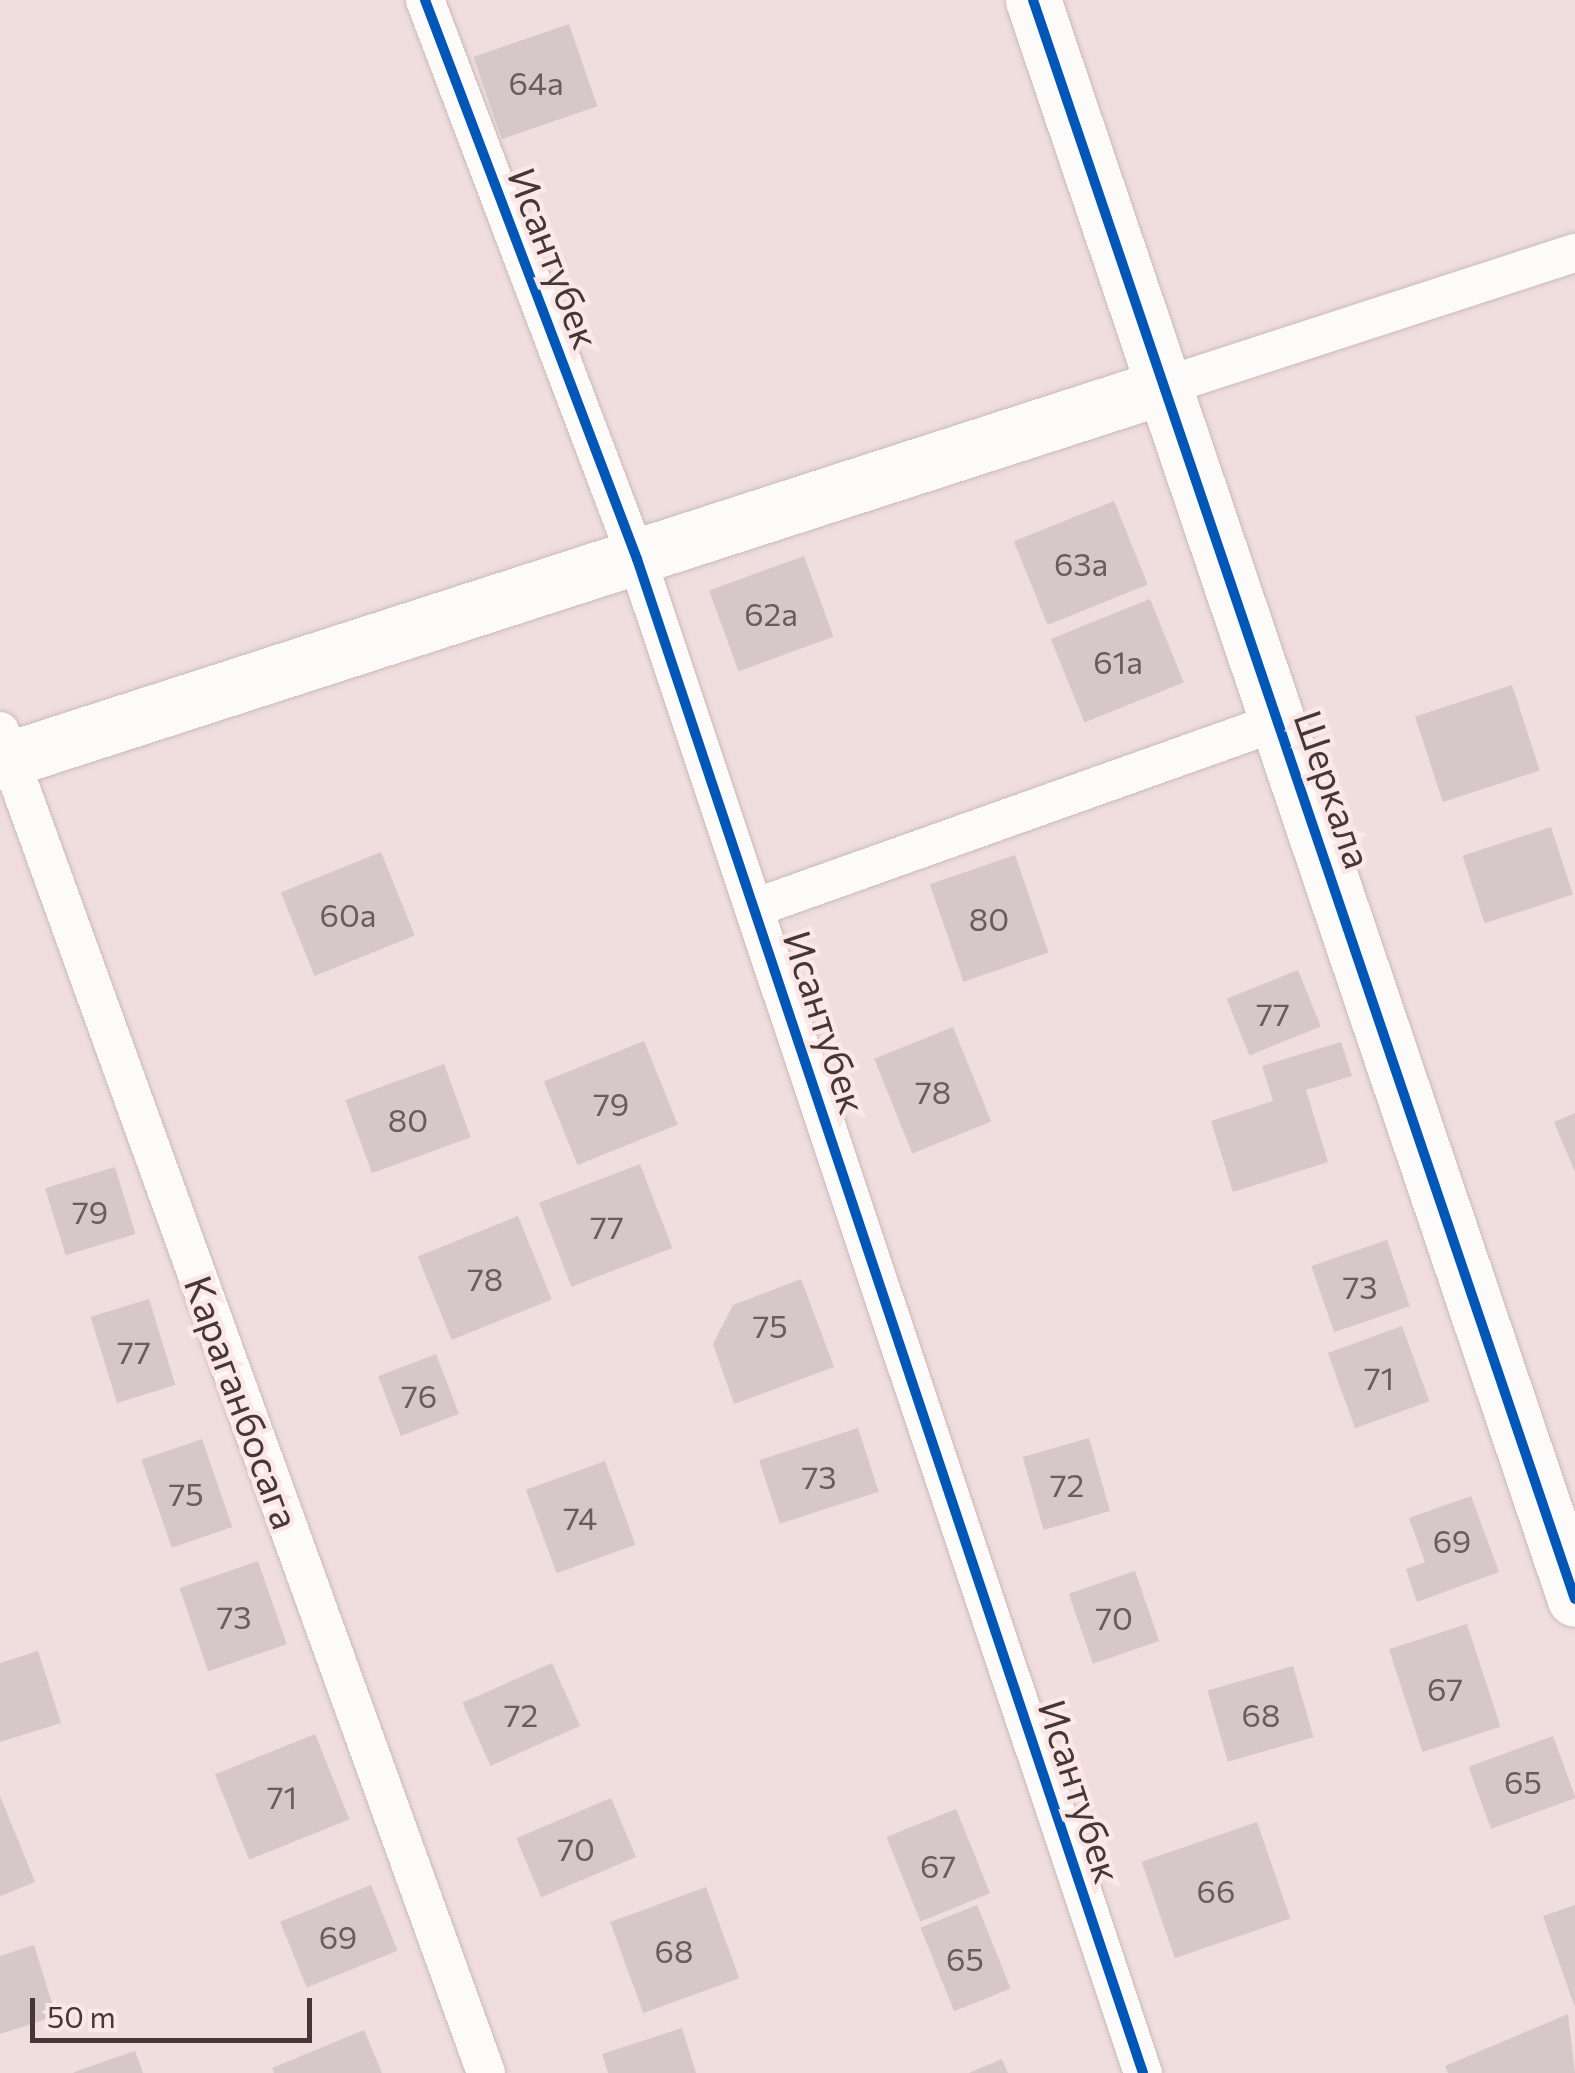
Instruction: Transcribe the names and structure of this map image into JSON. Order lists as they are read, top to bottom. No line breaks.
{"streets":{"street":["Исантубек","Шеркала","Караганбосага"]},"house_numbers":["64а","63а","62а","61а","60а","80","77","78","79","80","79","77","78","73","75","77","71","76","73","72","75","74","69","73","70","67","72","68","65","71","70","67","66","69","68","65"],"scale_bar":"50 m"}
